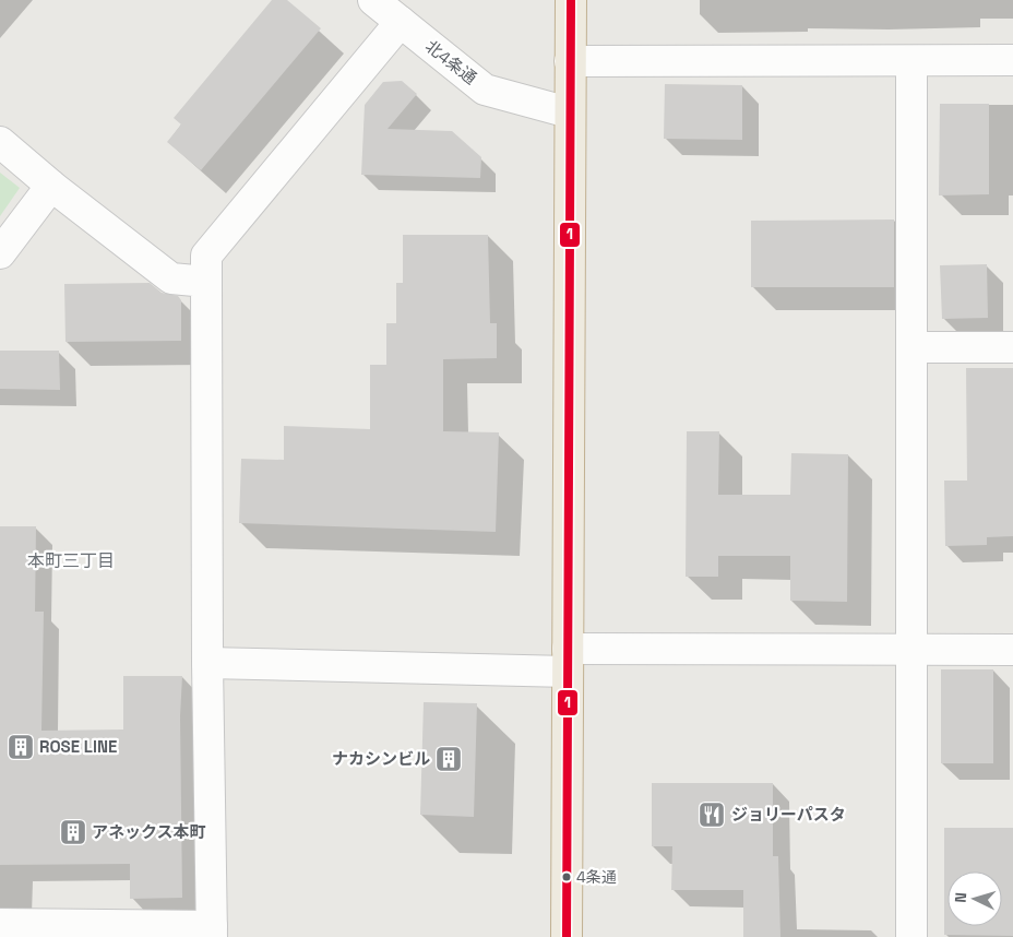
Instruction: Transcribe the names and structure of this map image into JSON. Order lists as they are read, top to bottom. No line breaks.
{"streets":{"street":["北4条通"]},"districts":["本町三丁目"],"places":{"building":["ROSE LINE","ナカシンビル","アネックス本町"],"restaurant":["ジョリーパスタ"],"other":["4条通"]},"lines":["transit line 1"],"north":"left"}
